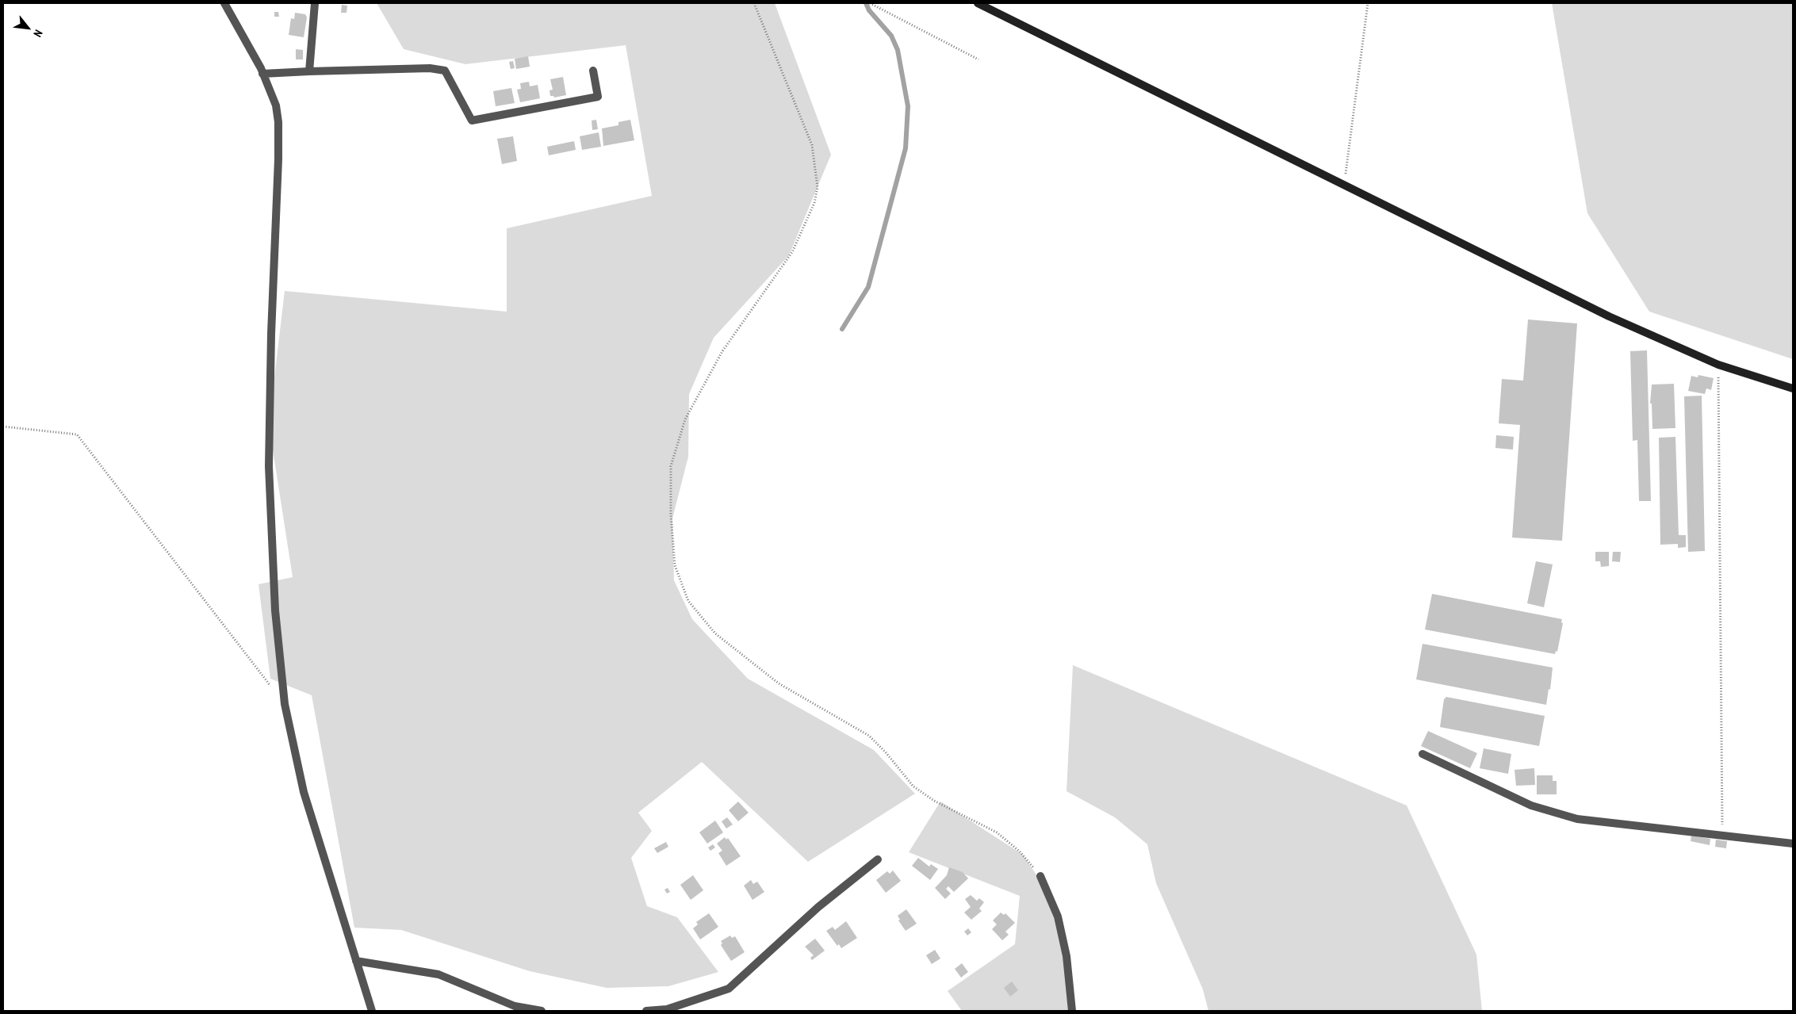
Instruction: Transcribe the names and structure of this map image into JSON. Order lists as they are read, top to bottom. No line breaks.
{"north":"bottom right"}
